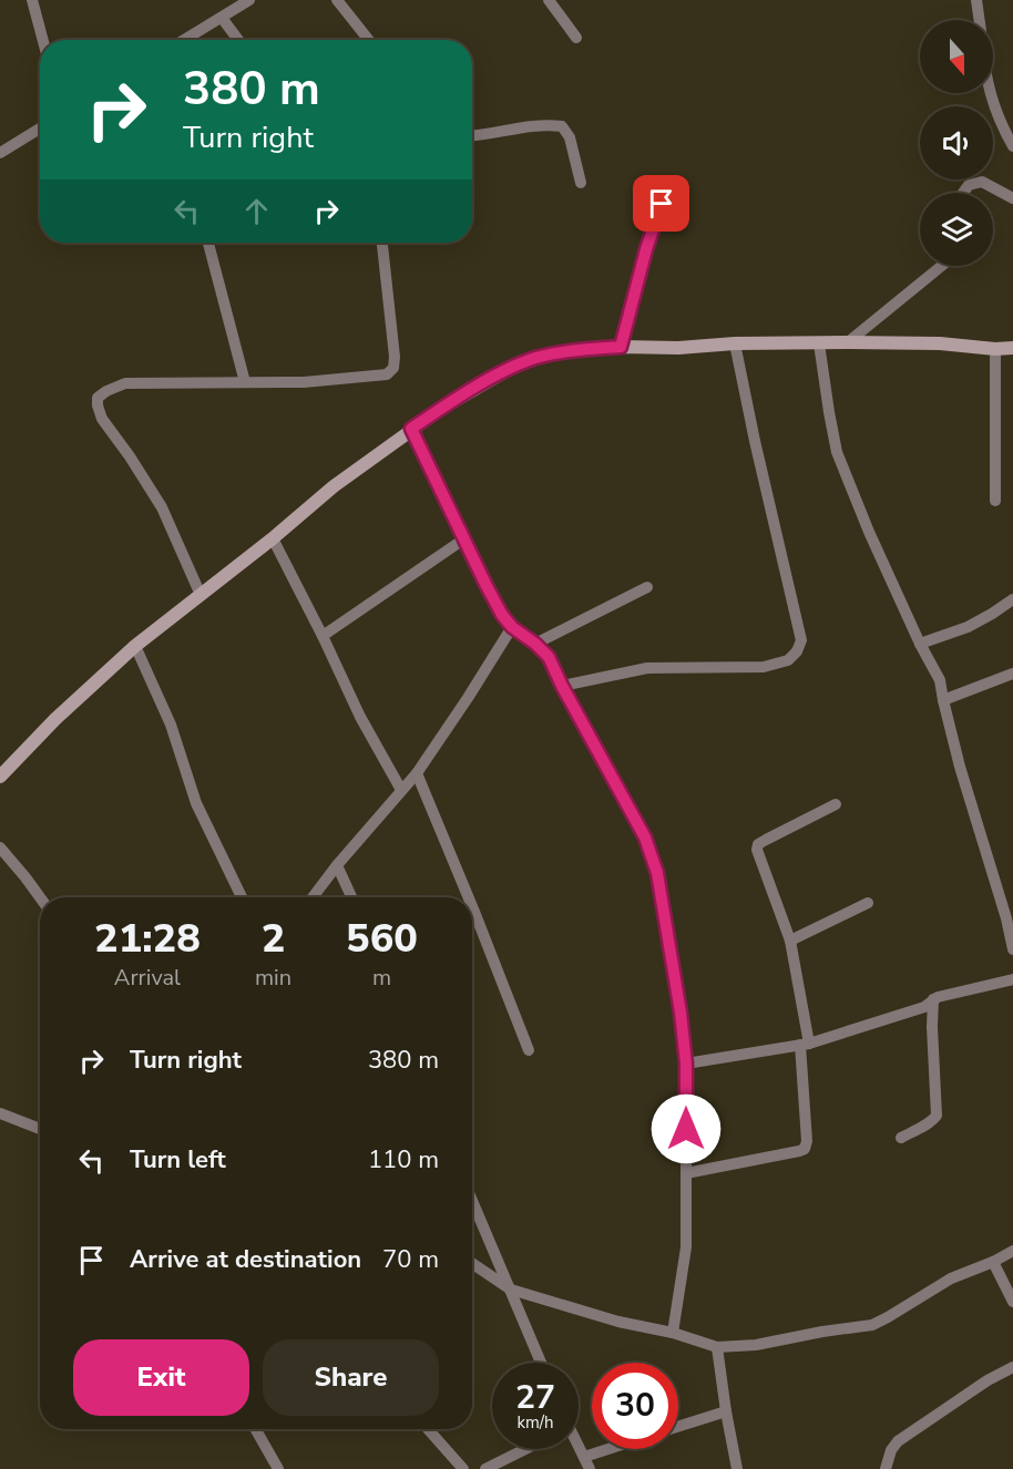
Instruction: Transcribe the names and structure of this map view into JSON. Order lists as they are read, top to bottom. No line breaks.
{"north":"bottom","page":{"turn":["380 m","Turn right"],"eta":["21:28","Arrival","2","min","560","m"],"list":[{"name":"Turn right","value":"380 m"},{"name":"Turn left","value":"110 m"},{"name":"Arrive at destination","value":"70 m"}],"buttons":["Exit","Share"],"speed":"27 km/h","limit":"30"}}
